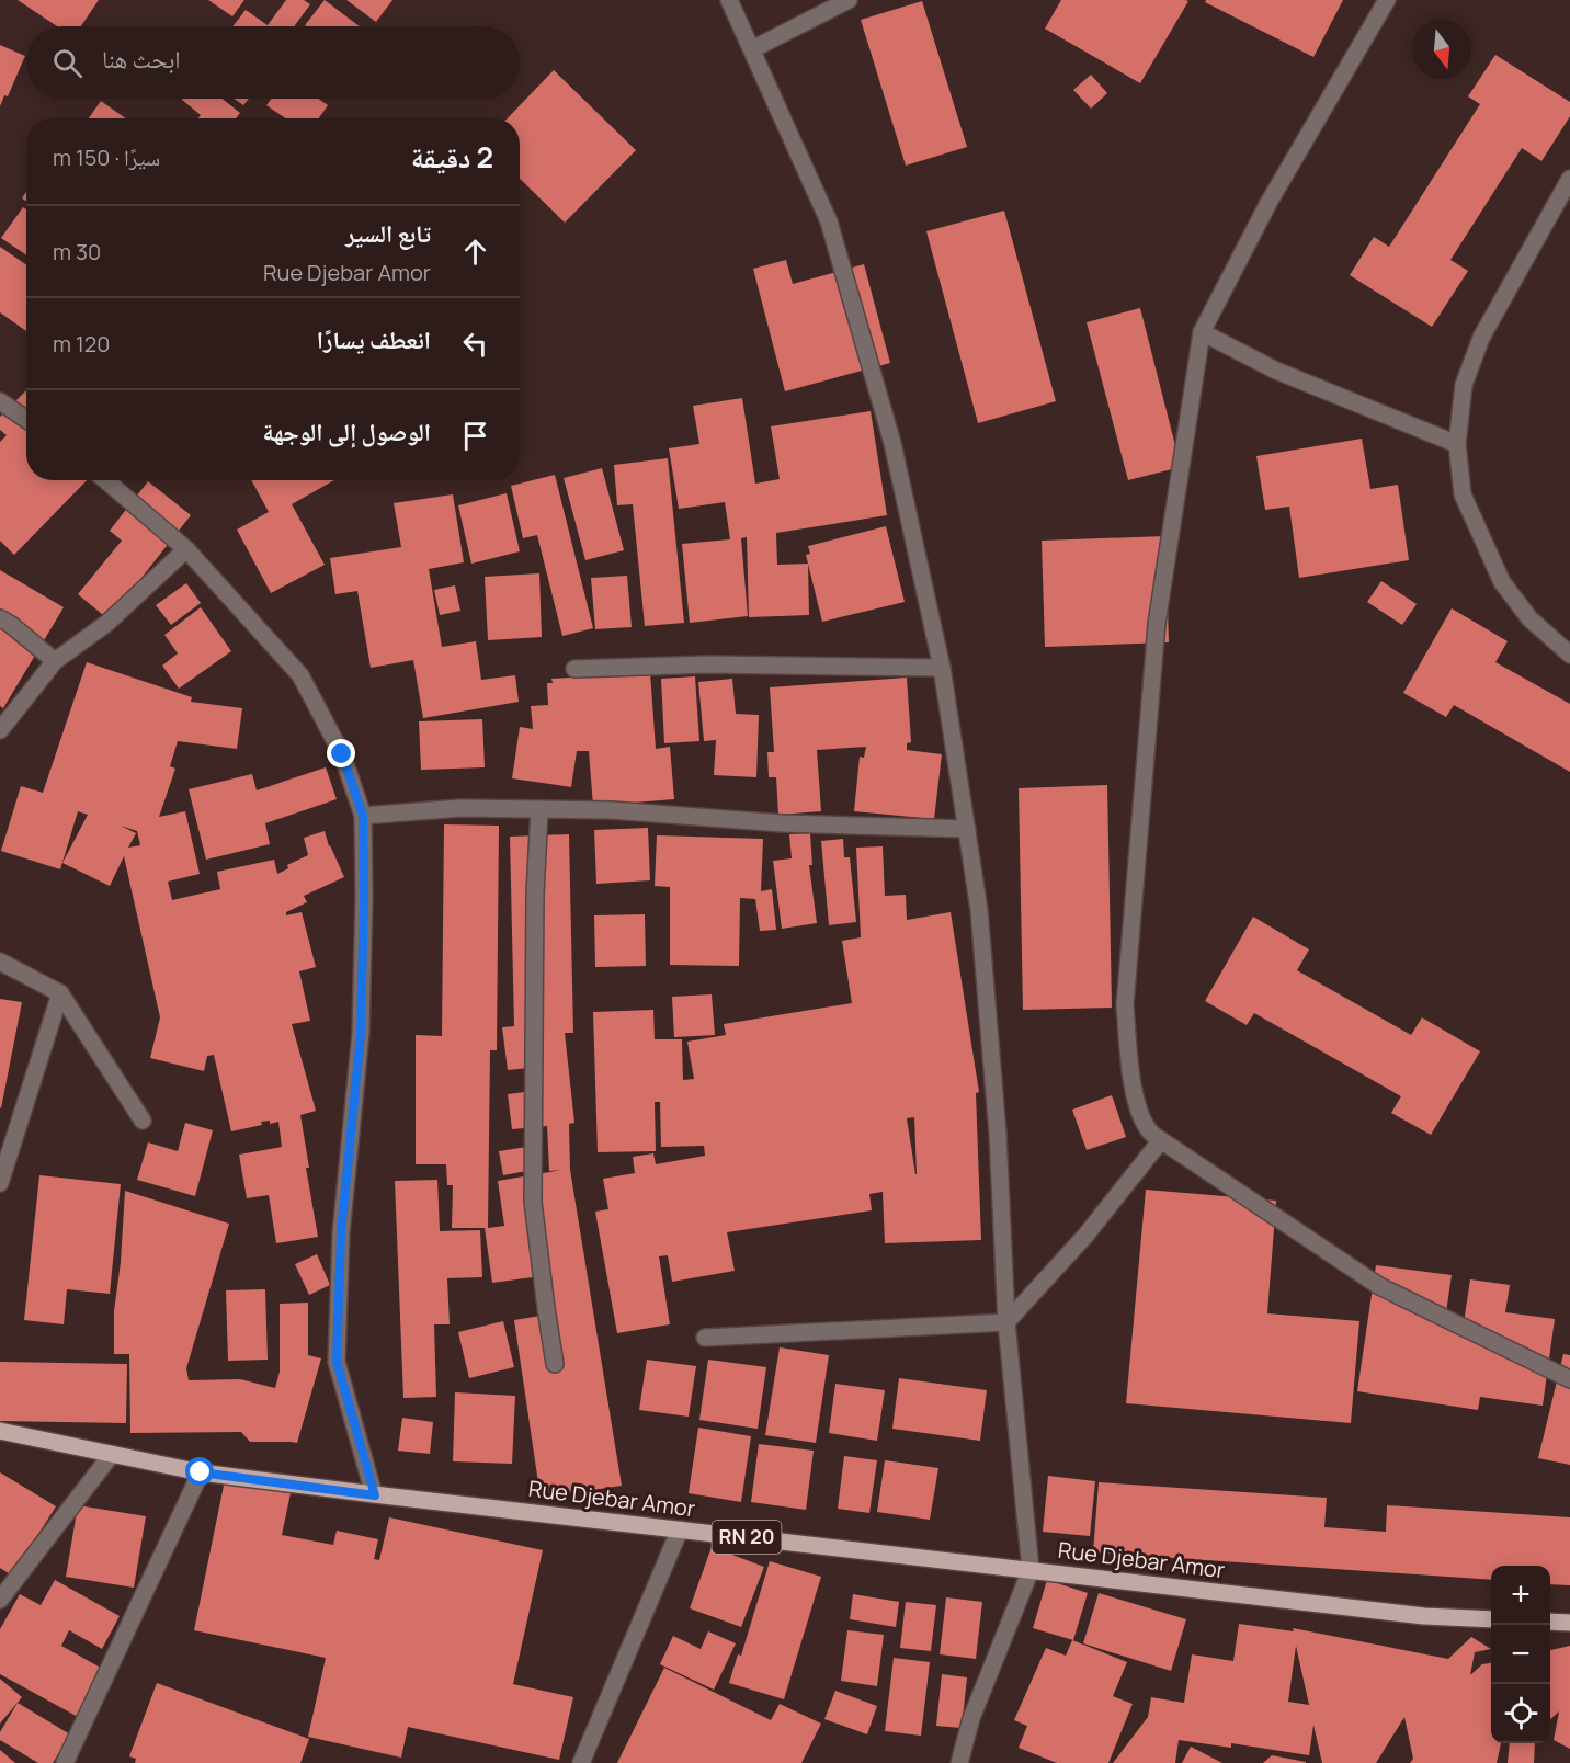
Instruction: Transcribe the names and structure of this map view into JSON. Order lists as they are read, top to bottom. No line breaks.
{"streets":{"main road":["Rue Djebar Amor","RN 20"]},"north":"bottom","page":{"search":"ابحث هنا","heading":["2 دقيقة","سيرًا · 150 m"],"list":[["تابع السير","Rue Djebar Amor","30 m"],["انعطف يسارًا","120 m"],"الوصول إلى الوجهة"],"map_buttons":["+","−"]}}
